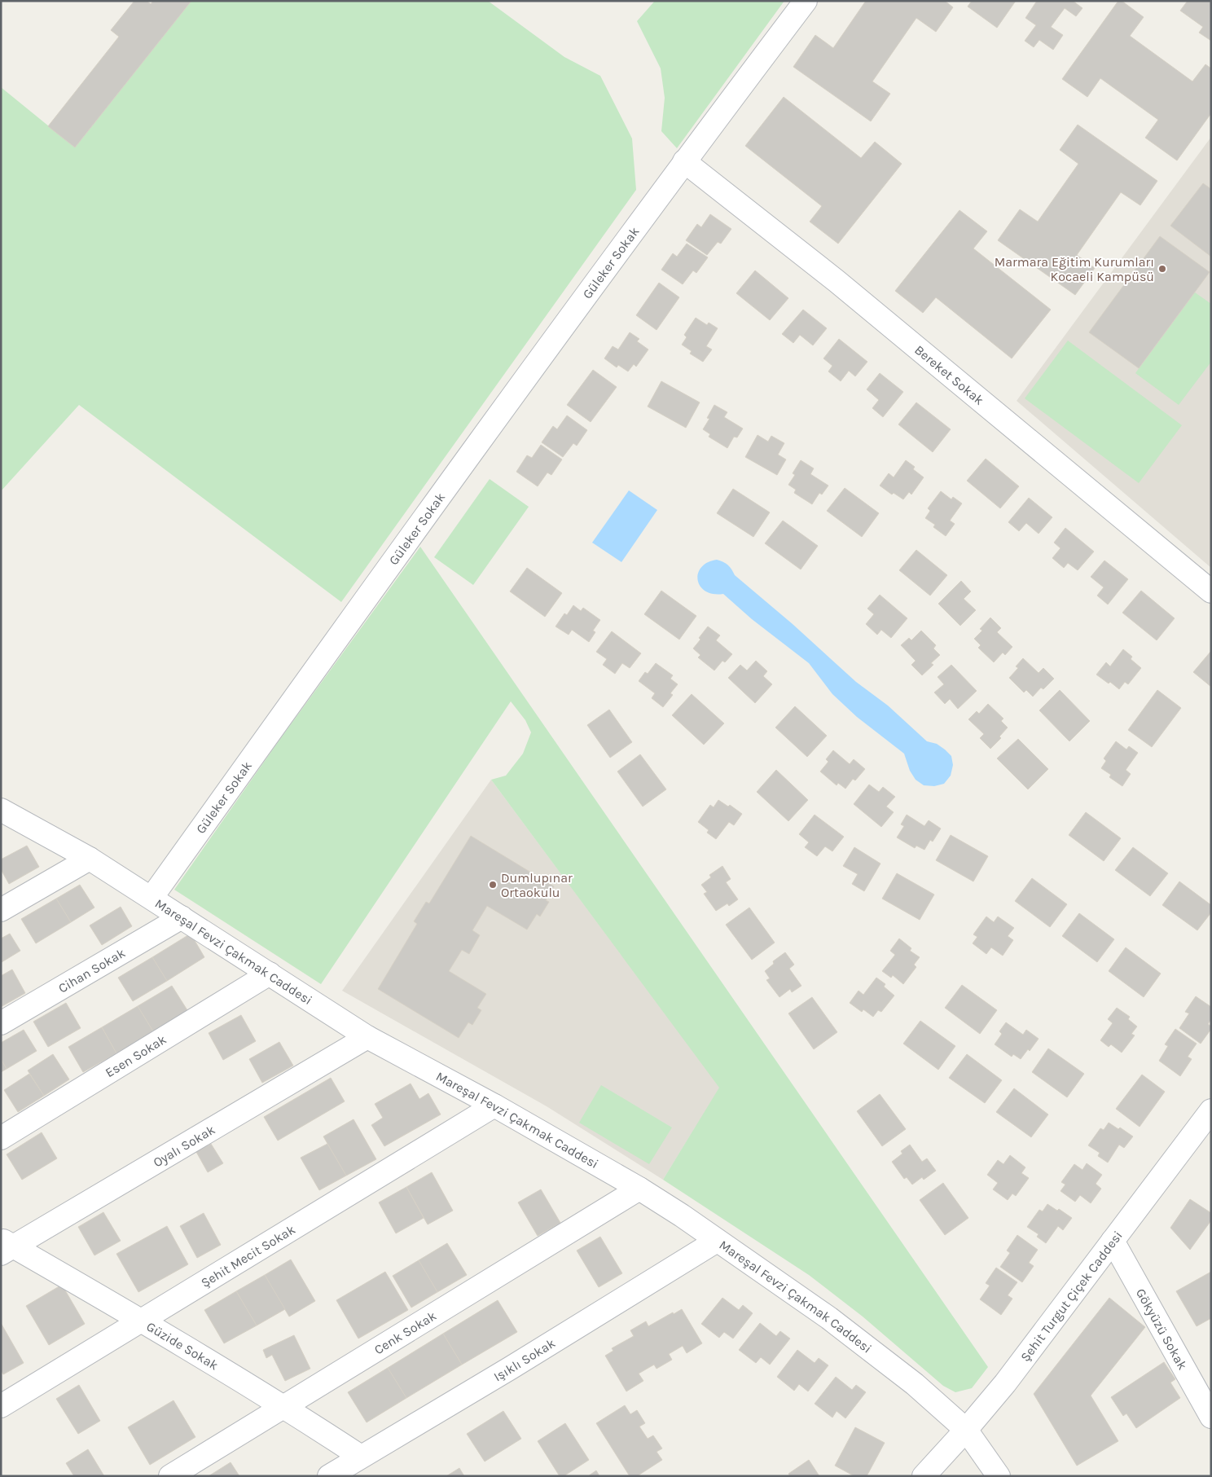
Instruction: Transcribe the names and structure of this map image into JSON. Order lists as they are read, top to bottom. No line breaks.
{"streets":{"street":["Güleker Sokak","Bereket Sokak","Mareşal Fevzi Çakmak Caddesi","Cihan Sokak","Esen Sokak","Oyalı Sokak","Şehit Mecit Sokak","Şehit Turgut Çiçek Caddesi","Gökyüzü Sokak","Cenk Sokak","Güzide Sokak","Işıklı Sokak"]},"crossings":[["Güleker Sokak","Bereket Sokak"],["Güleker Sokak","Mareşal Fevzi Çakmak Caddesi"],["Mareşal Fevzi Çakmak Caddesi","Cihan Sokak"],["Mareşal Fevzi Çakmak Caddesi","Esen Sokak"],["Mareşal Fevzi Çakmak Caddesi","Oyalı Sokak"],["Mareşal Fevzi Çakmak Caddesi","Şehit Mecit Sokak"],["Mareşal Fevzi Çakmak Caddesi","Şehit Turgut Çiçek Caddesi"],["Mareşal Fevzi Çakmak Caddesi","Cenk Sokak"],["Mareşal Fevzi Çakmak Caddesi","Işıklı Sokak"],["Oyalı Sokak","Güzide Sokak"],["Şehit Mecit Sokak","Güzide Sokak"],["Şehit Turgut Çiçek Caddesi","Gökyüzü Sokak"],["Cenk Sokak","Güzide Sokak"],["Güzide Sokak","Işıklı Sokak"]],"places":["Marmara Eğitim Kurumları Kocaeli Kampüsü","Dumlupınar Ortaokulu"]}
